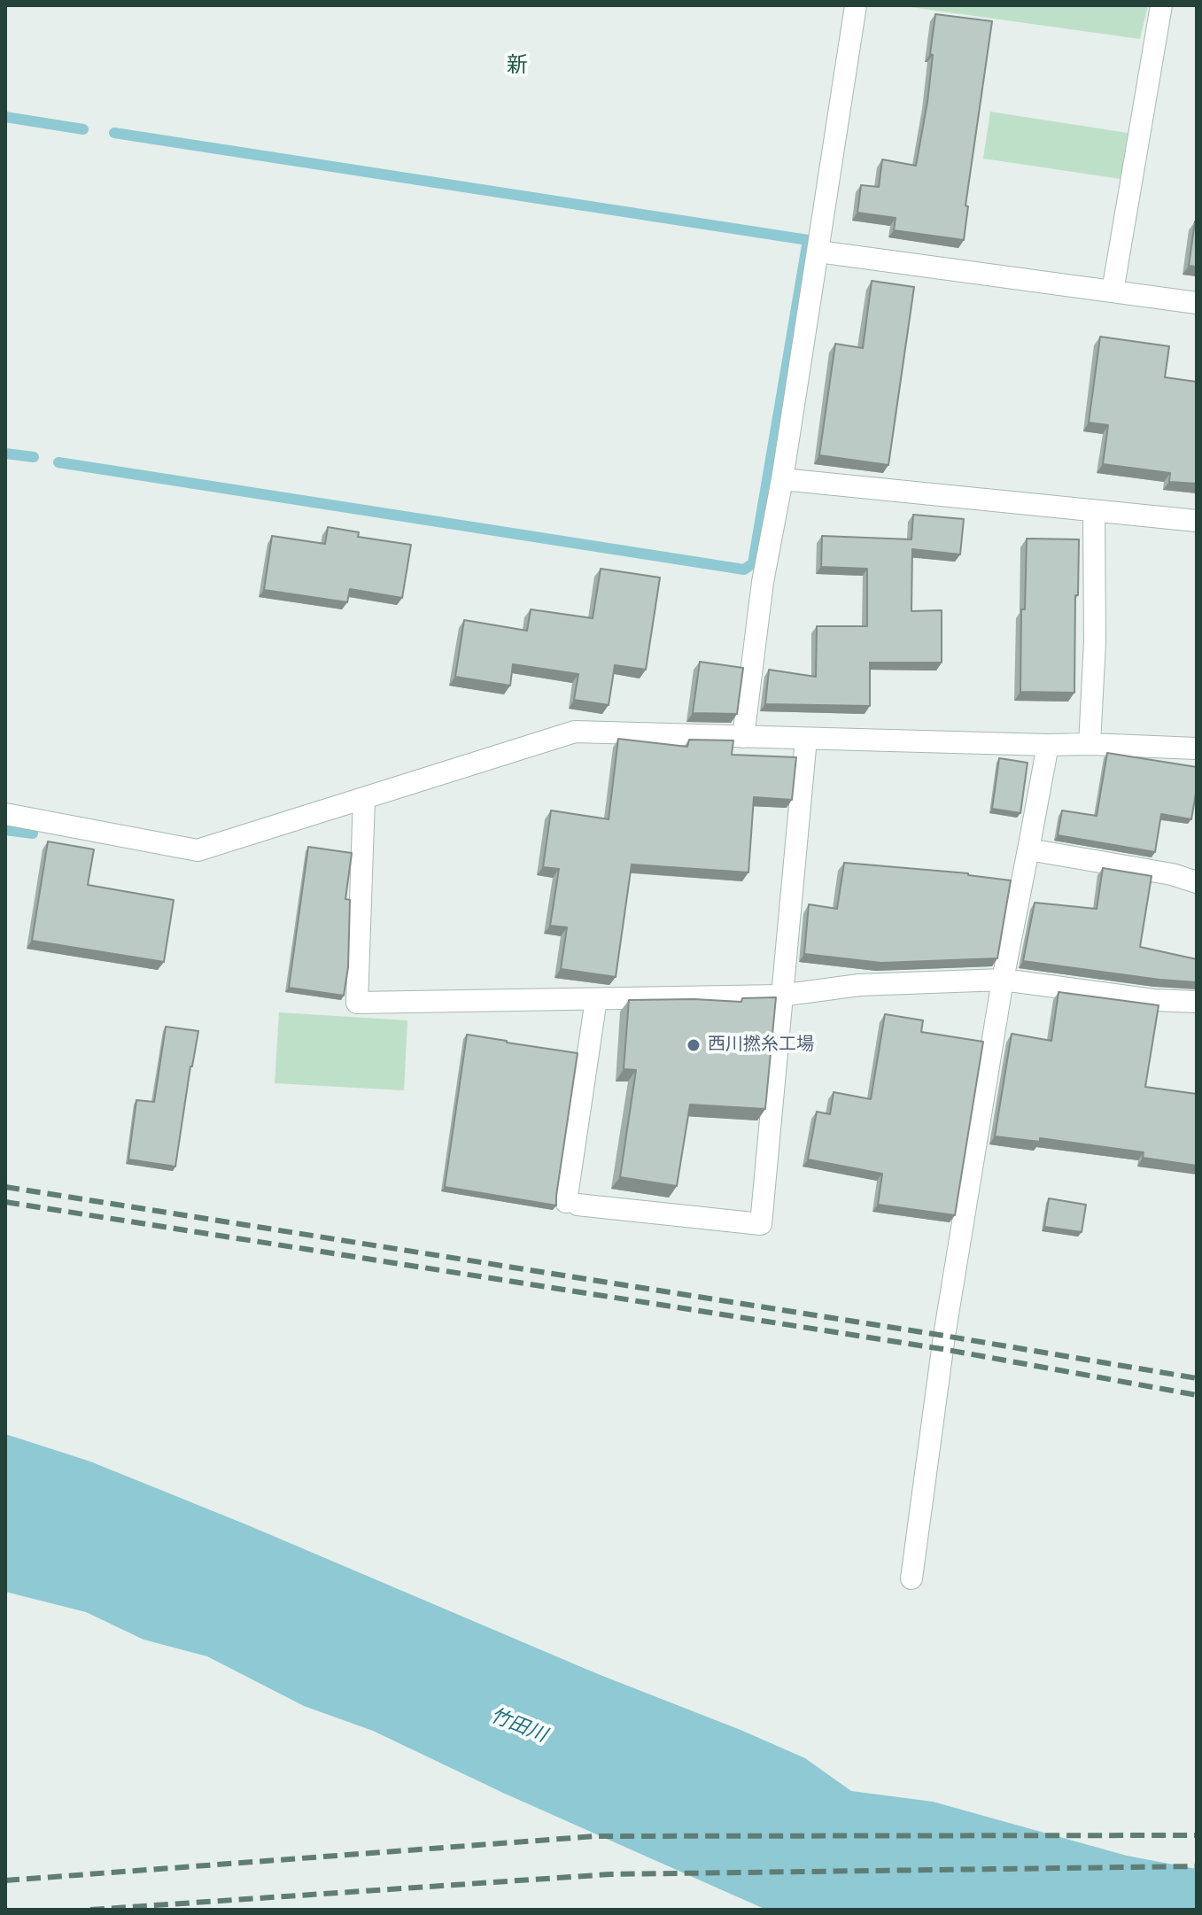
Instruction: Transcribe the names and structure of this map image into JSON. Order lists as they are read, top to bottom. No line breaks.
{"districts":["新"],"water":["竹田川"],"places":["西川撚糸工場"]}
